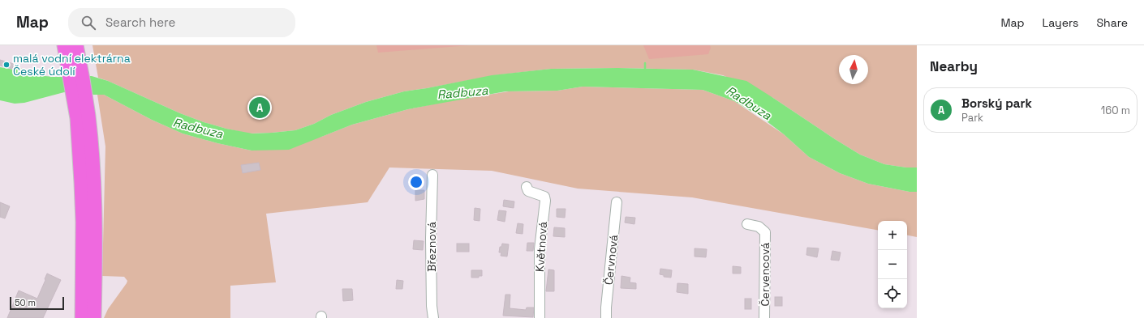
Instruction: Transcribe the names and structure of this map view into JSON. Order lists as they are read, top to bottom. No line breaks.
{"streets":{"street":["Březnová","Květnová","Červnová","Červencová"]},"water":["Radbuza"],"places":["malá vodní elektrárna České údolí"],"scale_bar":"50 m","north":"top","page":{"header":"Map","search":"Search here","nav":["Map","Layers","Share"],"heading":"Nearby","list":[{"mark":"A","name":"Borský park","note":"Park","value":"160 m"}],"pins":"A","map_buttons":["+","−"],"scale":"50 m"}}
